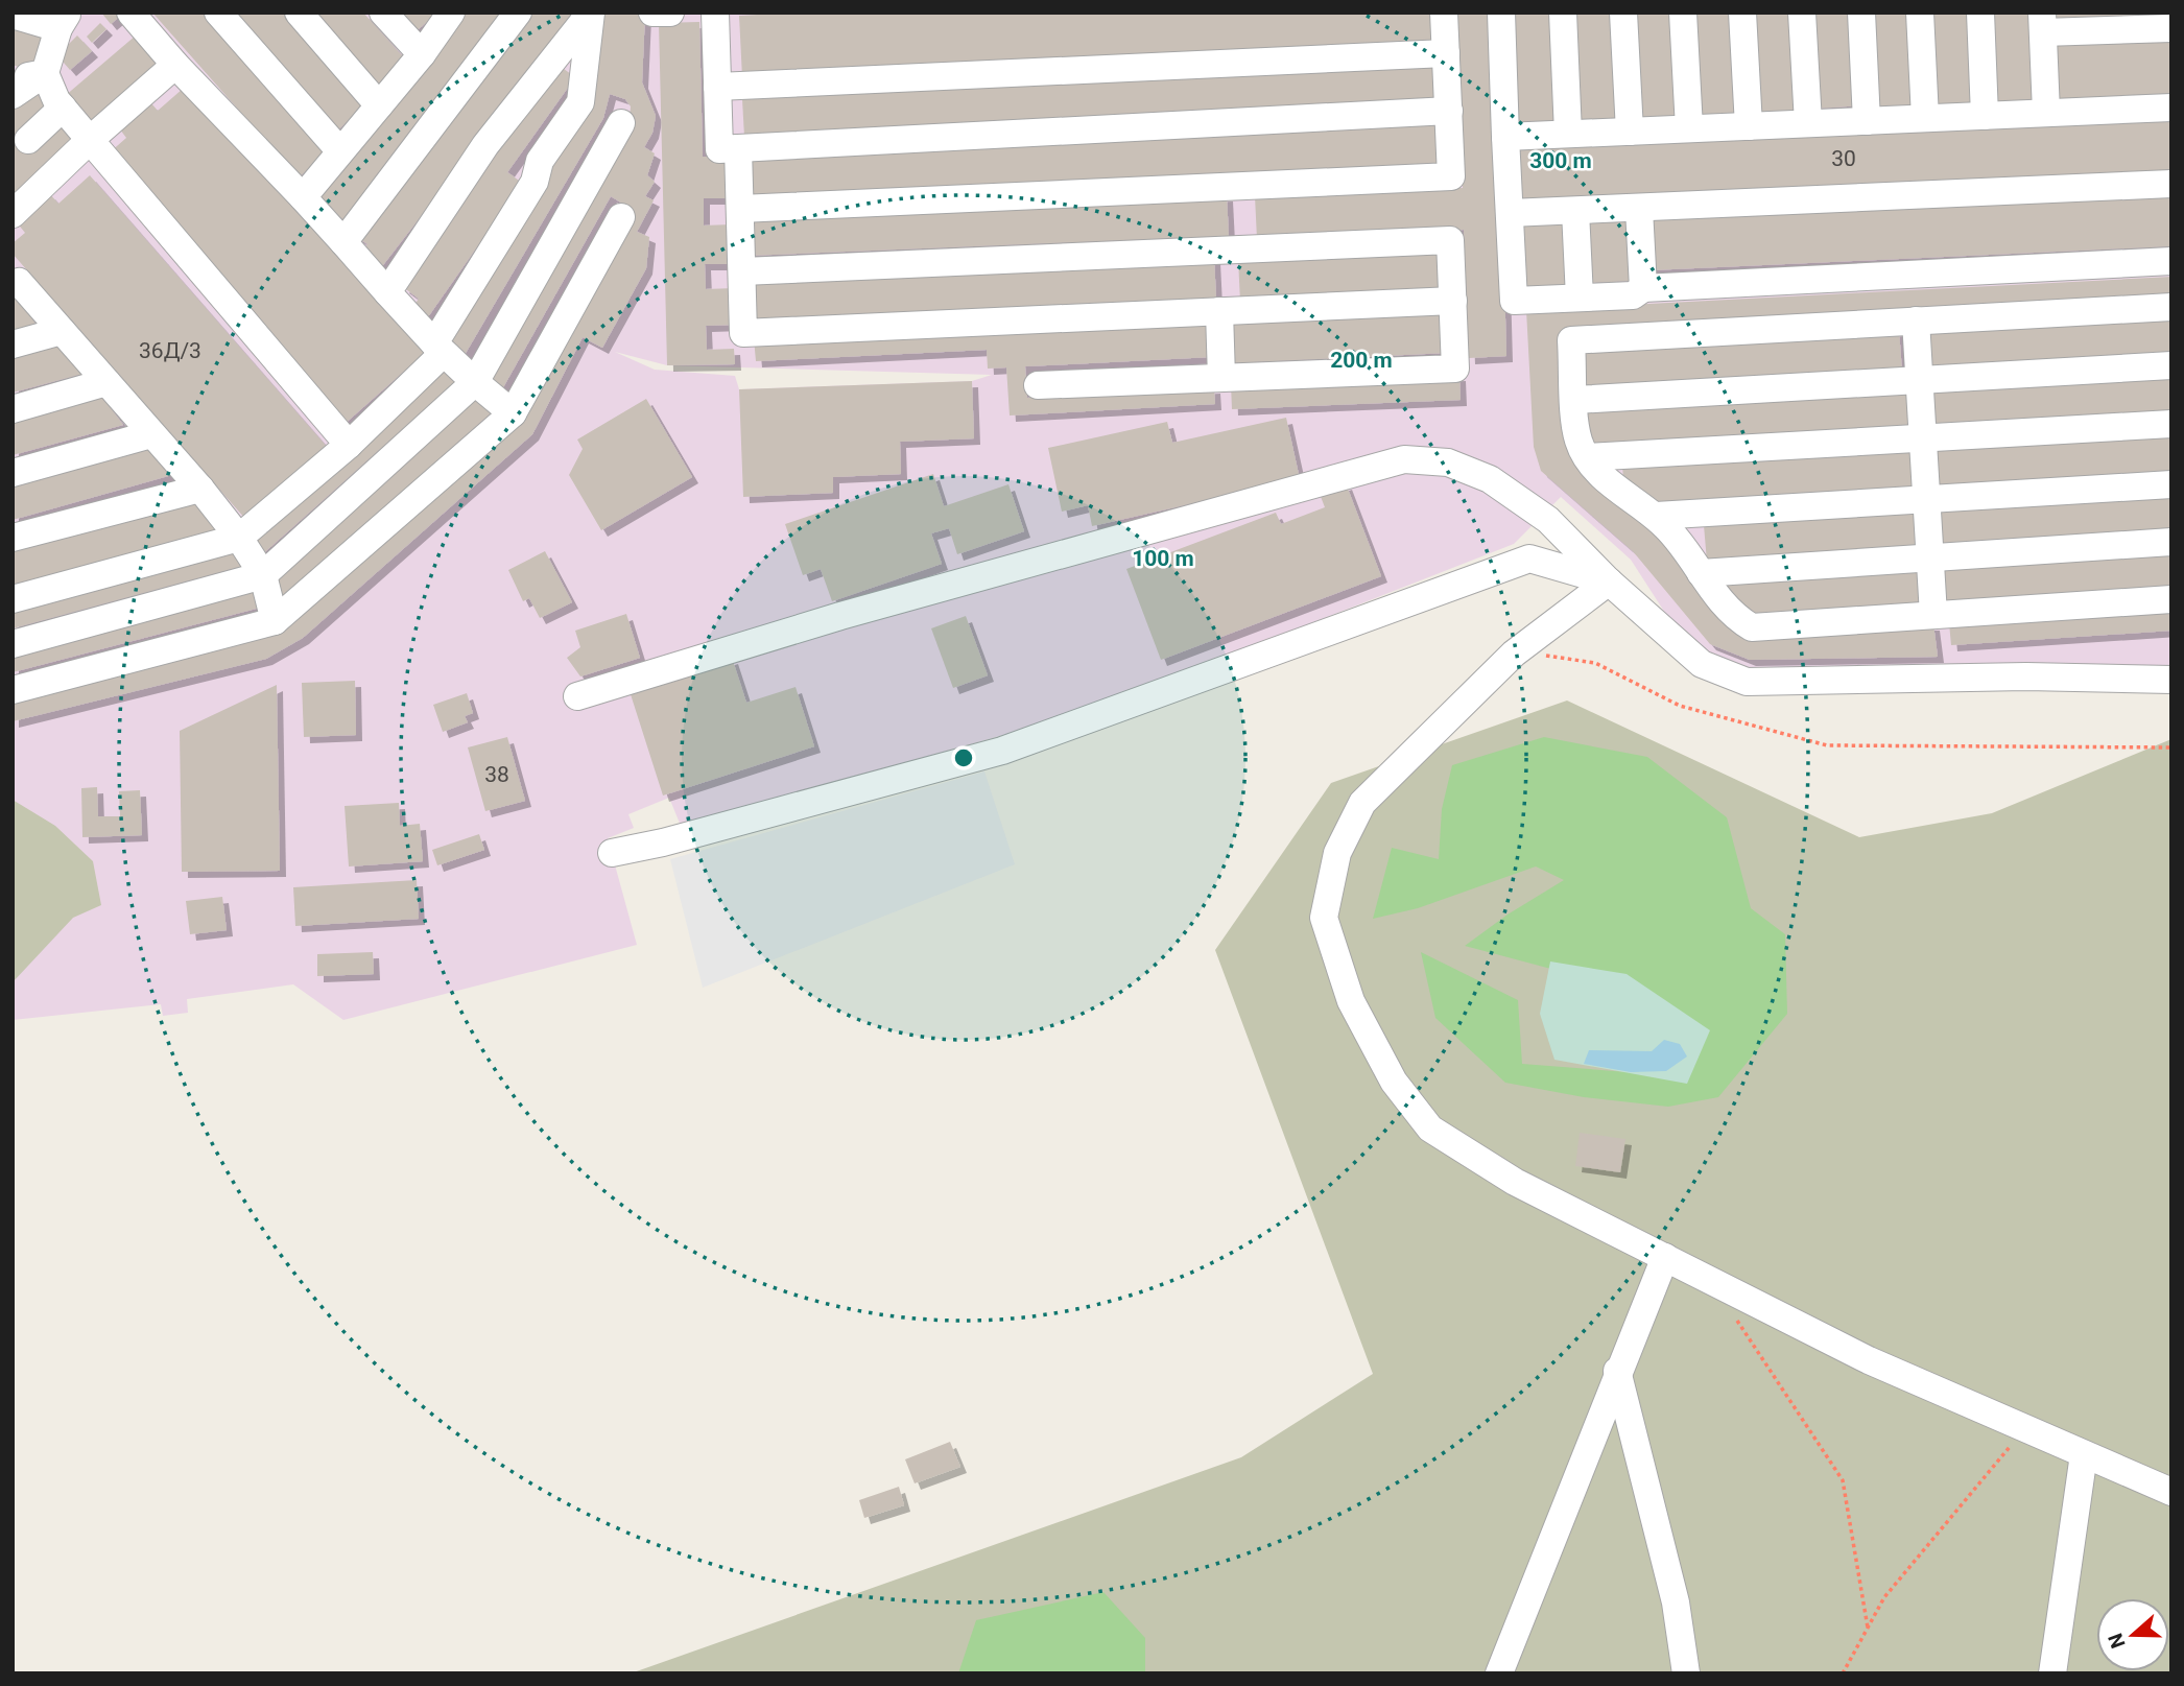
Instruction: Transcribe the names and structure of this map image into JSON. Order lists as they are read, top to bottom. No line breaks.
{"house_numbers":["30","36Д/3","38"],"north":"left","rings":["300 m","200 m","100 m"]}
